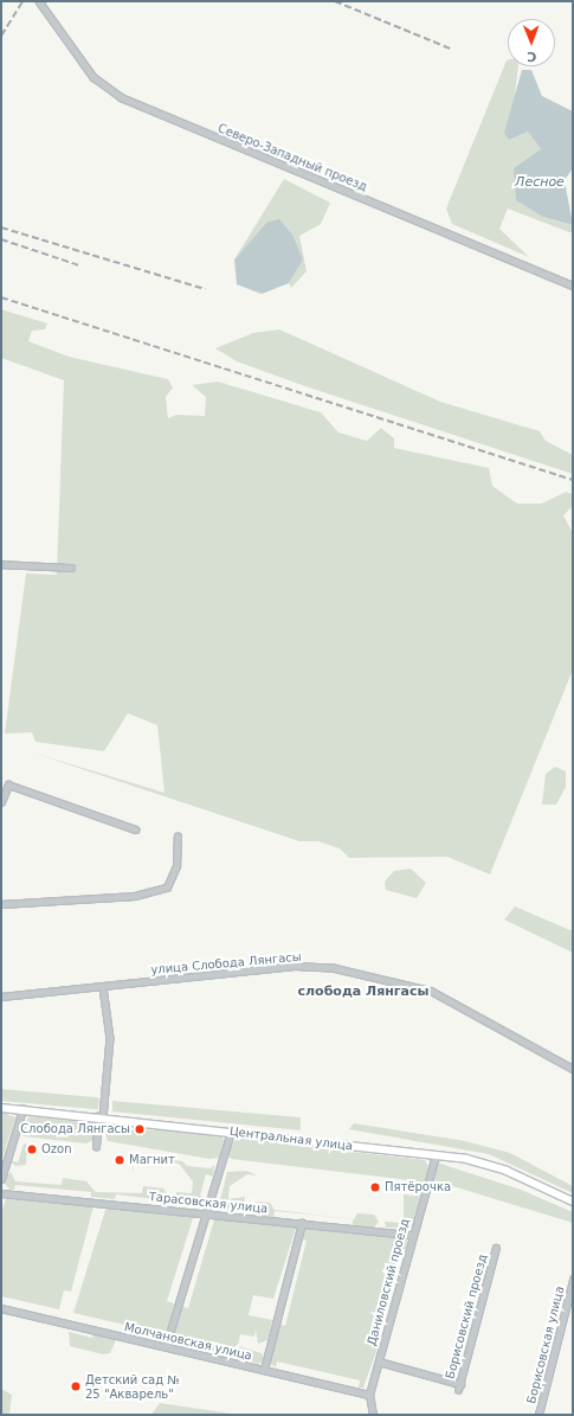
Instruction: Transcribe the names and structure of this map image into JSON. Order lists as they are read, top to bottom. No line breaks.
{"streets":{"street":["Северо-Западный проезд","улица Слобода Лянгасы","Центральная улица","Тарасовская улица","Даниловский проезд","Борисовский проезд","Молчановская улица","Борисовская улица"]},"crossings":[["Центральная улица","Даниловский проезд"],["Тарасовская улица","Даниловский проезд"],["Даниловский проезд","Борисовский проезд"],["Даниловский проезд","Молчановская улица"]],"districts":["слобода Лянгасы"],"water":["Лесное"],"places":["Слобода Лянгасы","Ozon","Магнит","Пятёрочка","Детский сад № 25 \"Акварель\""],"north":"bottom"}
